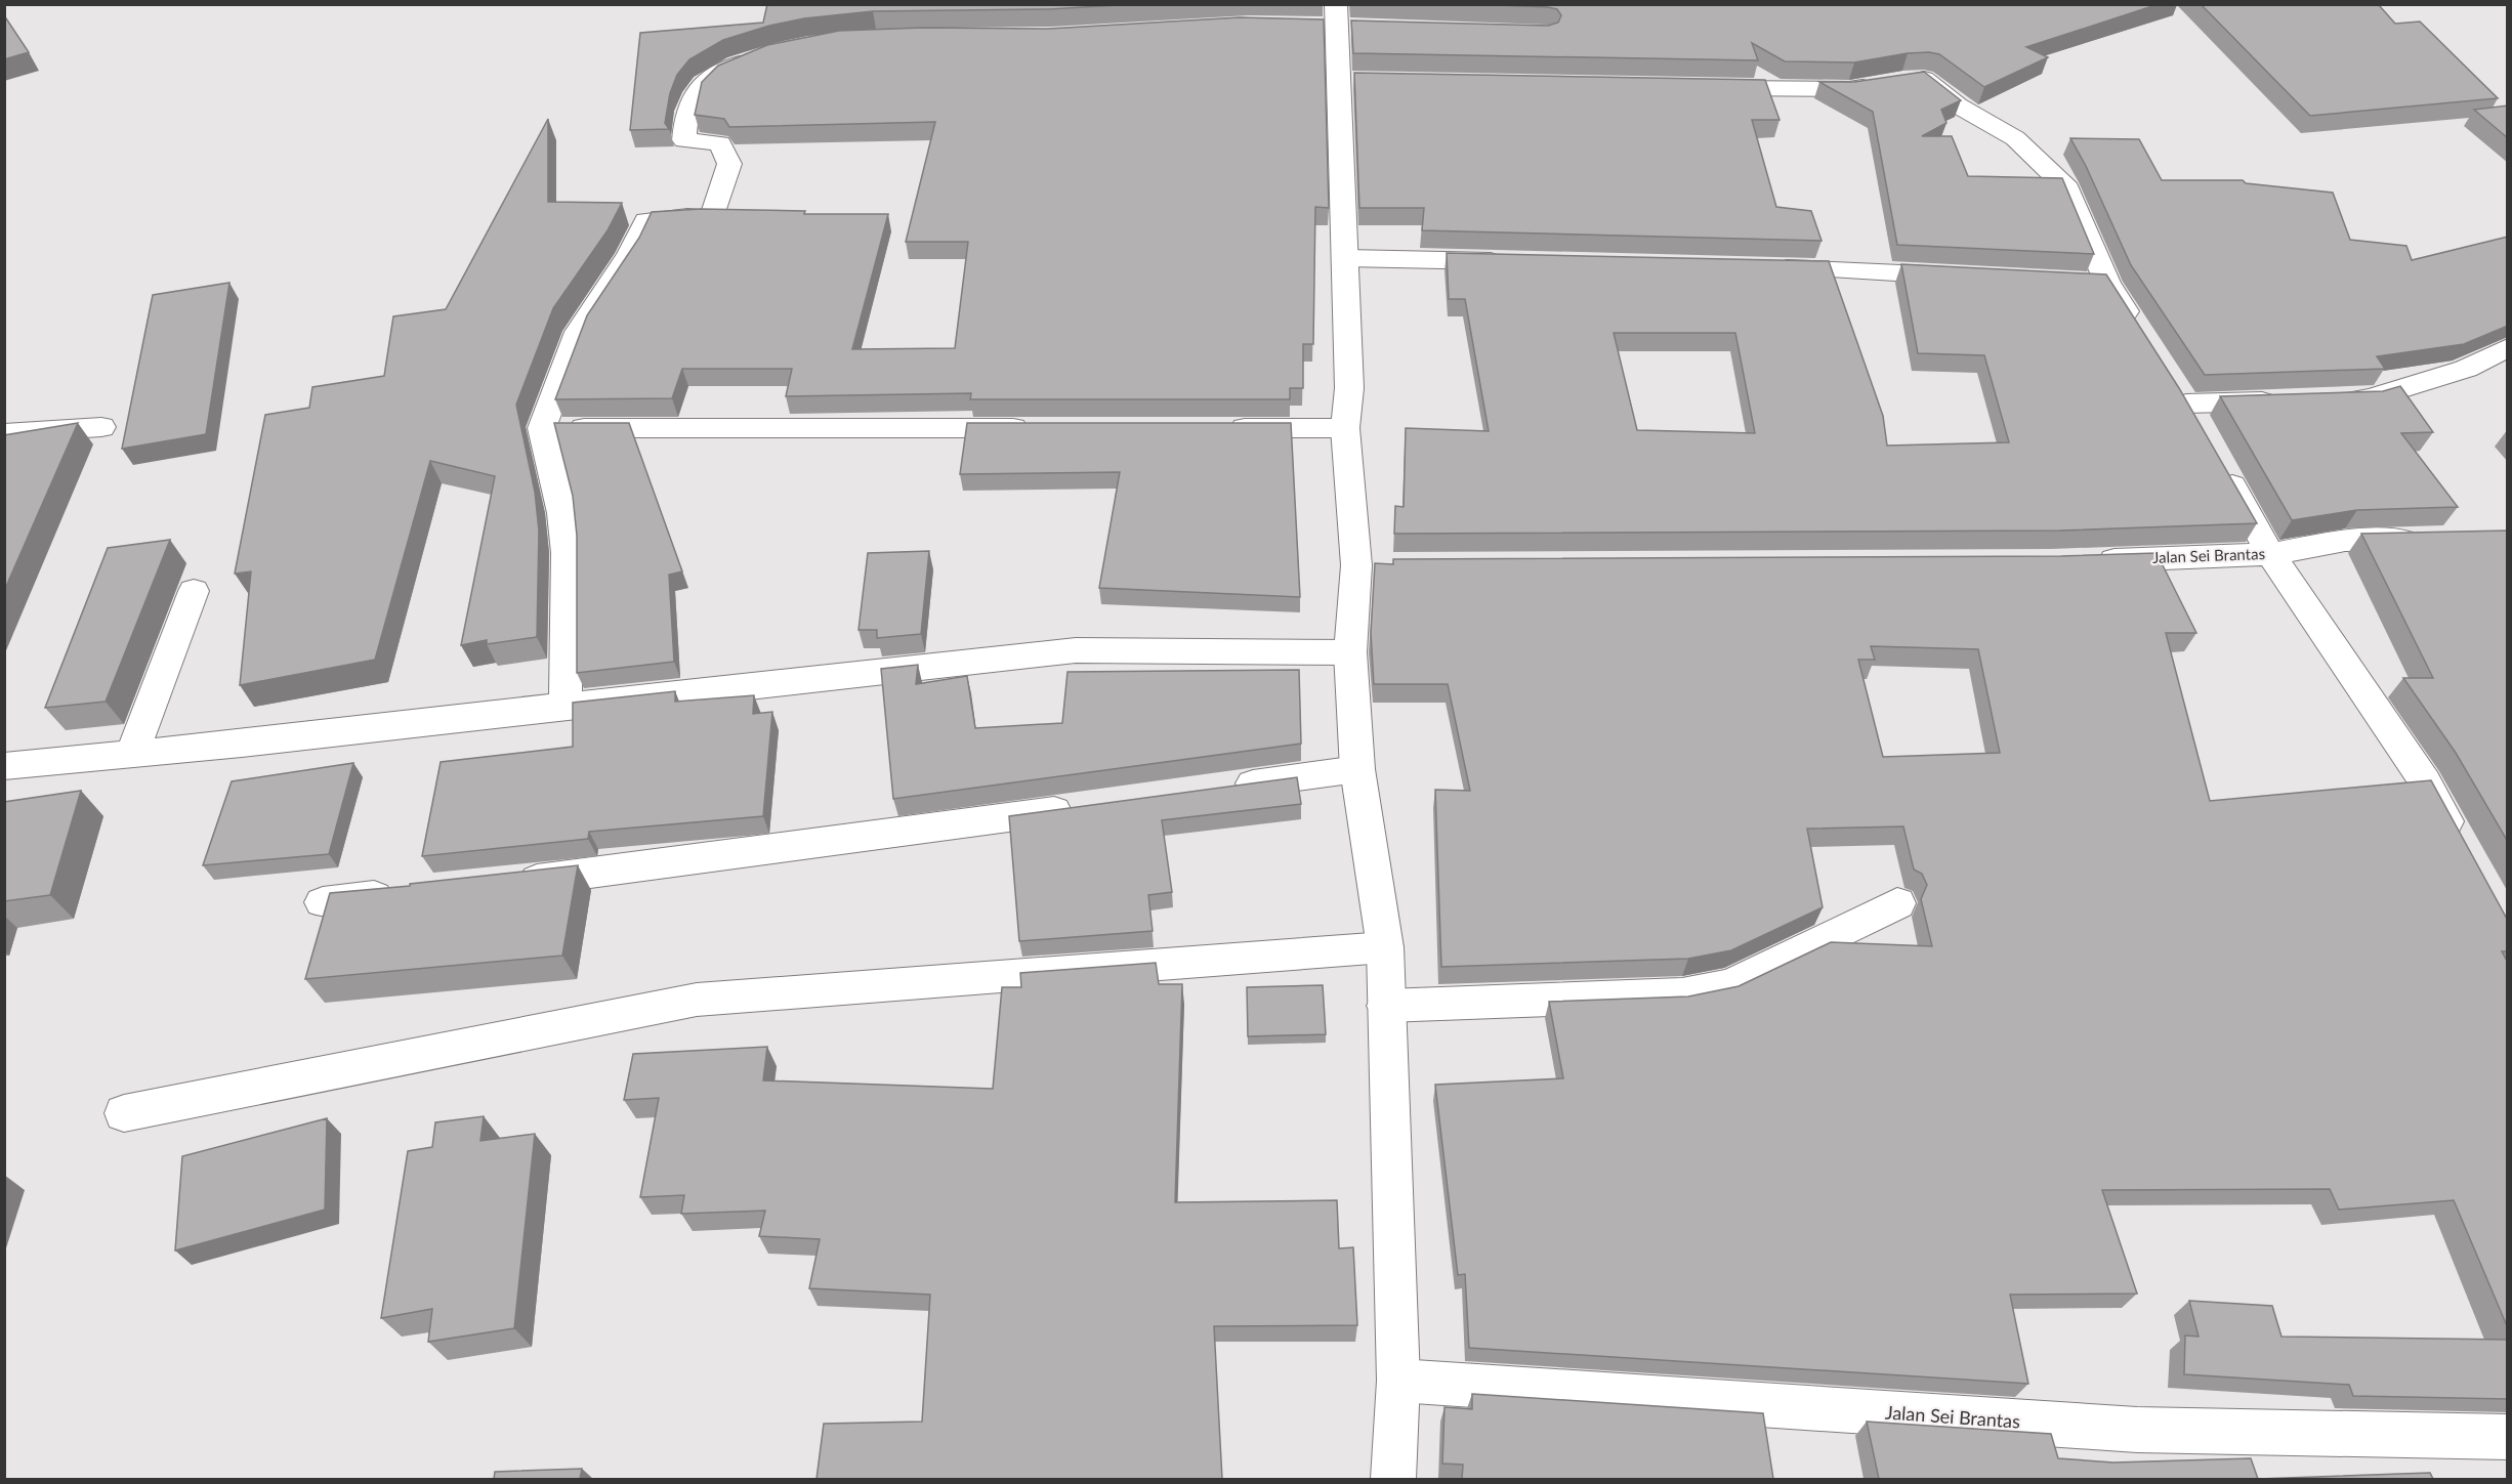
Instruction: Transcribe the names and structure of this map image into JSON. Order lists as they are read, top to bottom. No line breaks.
{"streets":{"street":["Jalan Sei Brantas"]}}
